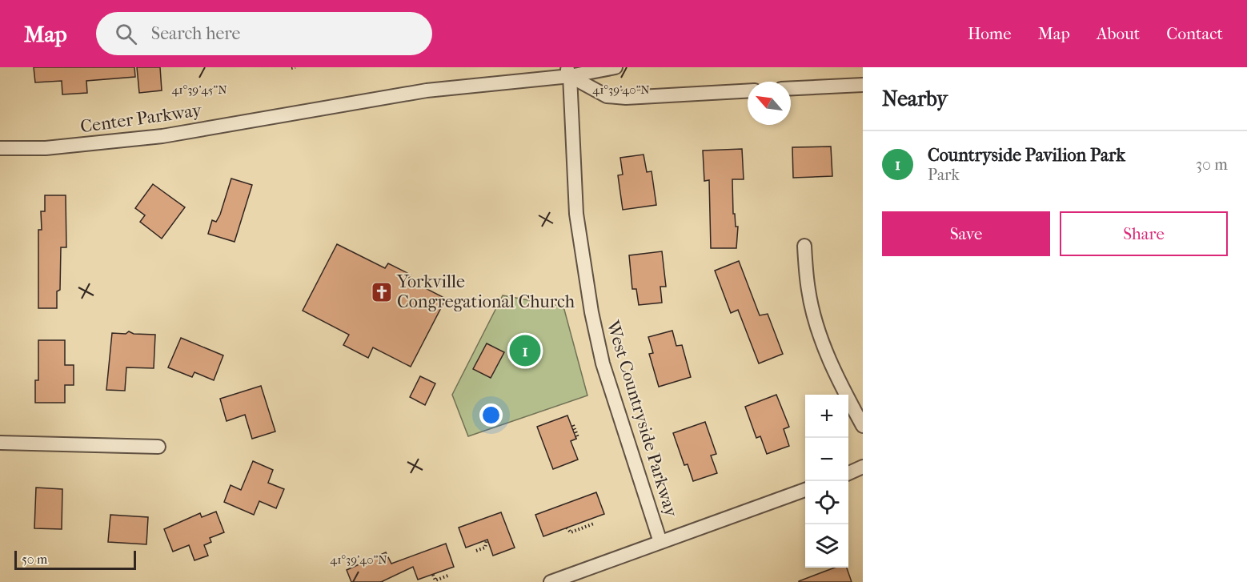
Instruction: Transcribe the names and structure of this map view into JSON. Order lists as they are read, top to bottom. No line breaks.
{"streets":{"street":["Center Parkway","West Countryside Parkway"]},"crossings":[["Center Parkway","West Countryside Parkway"]],"places":{"church":["Yorkville Congregational Church"]},"scale_bar":"50 m","north":"top left","page":{"header":"Map","search":"Search here","nav":["Home","Map","About","Contact"],"heading":"Nearby","list":[{"mark":"1","name":"Countryside Pavilion Park","note":"Park","value":"30 m"}],"buttons":["Save","Share"],"pins":"1","map_buttons":["+","−"],"scale":"50 m"},"coordinates":["41°39'45\"N","41°39'40\"N"]}
